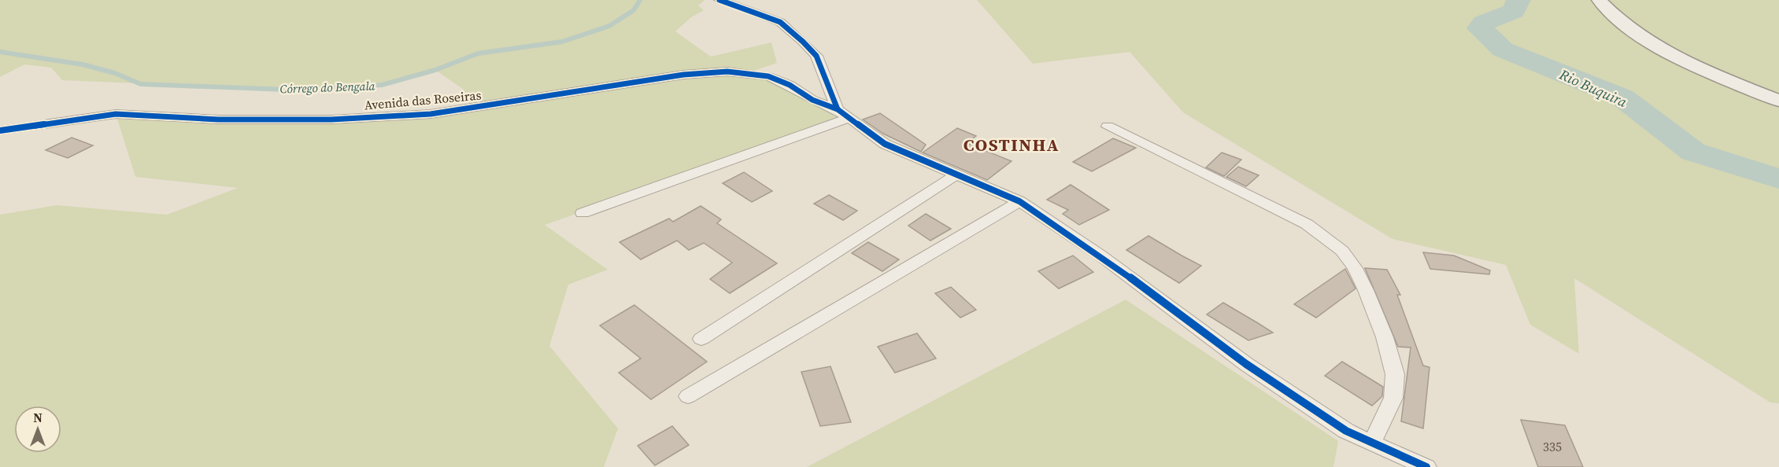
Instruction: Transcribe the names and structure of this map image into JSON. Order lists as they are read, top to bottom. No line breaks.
{"streets":{"street":["Avenida das Roseiras"]},"districts":["COSTINHA"],"water":["Córrego do Bengala","Rio Buquira"],"house_numbers":["335"],"north":"top"}
